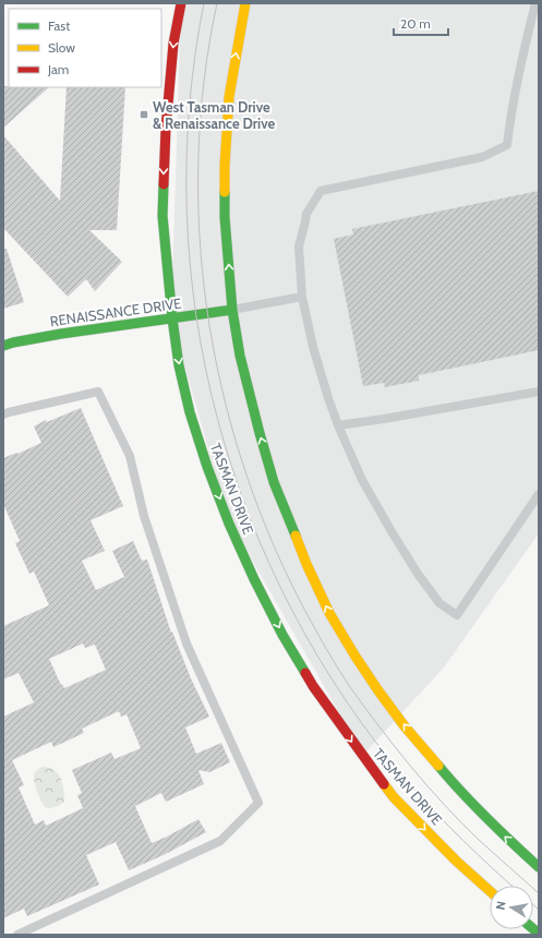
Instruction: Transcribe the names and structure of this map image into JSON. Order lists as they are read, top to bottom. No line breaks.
{"streets":{"main road":["RENAISSANCE DRIVE","TASMAN DRIVE"]},"crossings":[["RENAISSANCE DRIVE","TASMAN DRIVE"]],"places":{"transit":["West Tasman Drive & Renaissance Drive"]},"legend":["Fast","Slow","Jam"],"scale_bar":"20 m","north":"left"}
